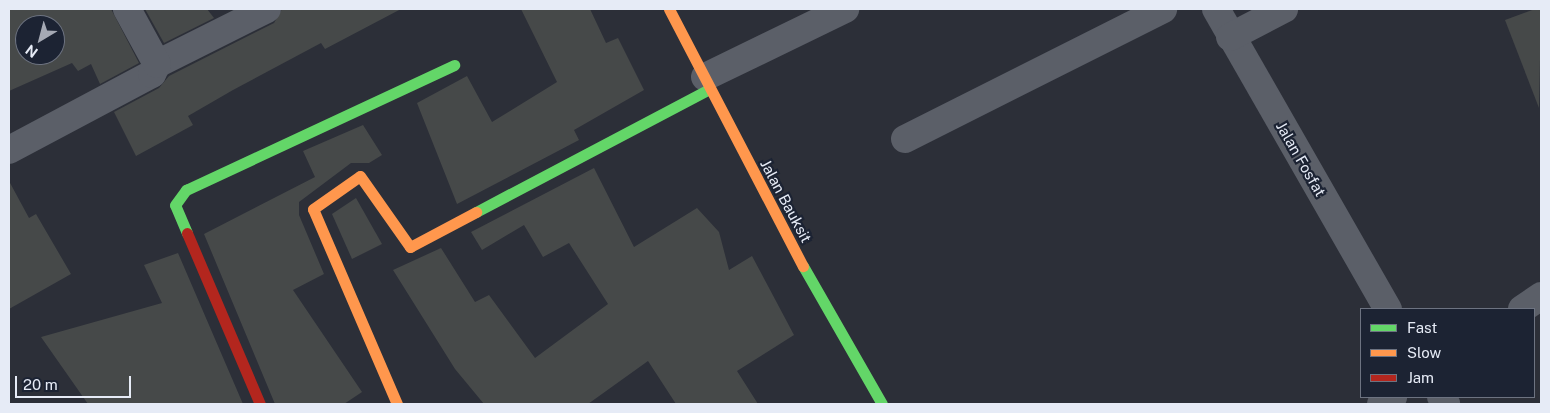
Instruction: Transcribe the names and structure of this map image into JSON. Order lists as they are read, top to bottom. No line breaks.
{"streets":{"street":["Jalan Fosfat","Jalan Bauksit"]},"legend":["Fast","Slow","Jam"],"scale_bar":"20 m","north":"bottom left"}
